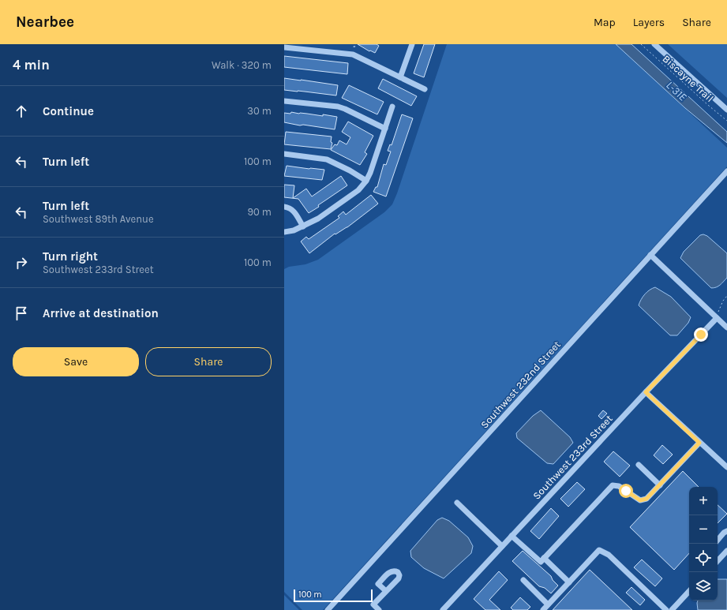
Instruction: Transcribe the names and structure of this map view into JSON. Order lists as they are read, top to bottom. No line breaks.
{"streets":{"street":["Southwest 232nd Street","Southwest 233rd Street"],"path":["Biscayne Trail"]},"water":["L-31E"],"scale_bar":"100 m","page":{"header":"Nearbee","nav":["Map","Layers","Share"],"heading":["4 min","Walk · 320 m"],"list":[["Continue","30 m"],["Turn left","100 m"],["Turn left","Southwest 89th Avenue","90 m"],["Turn right","Southwest 233rd Street","100 m"],"Arrive at destination"],"buttons":["Save","Share"],"map_buttons":["+","−"],"scale":"100 m"}}
